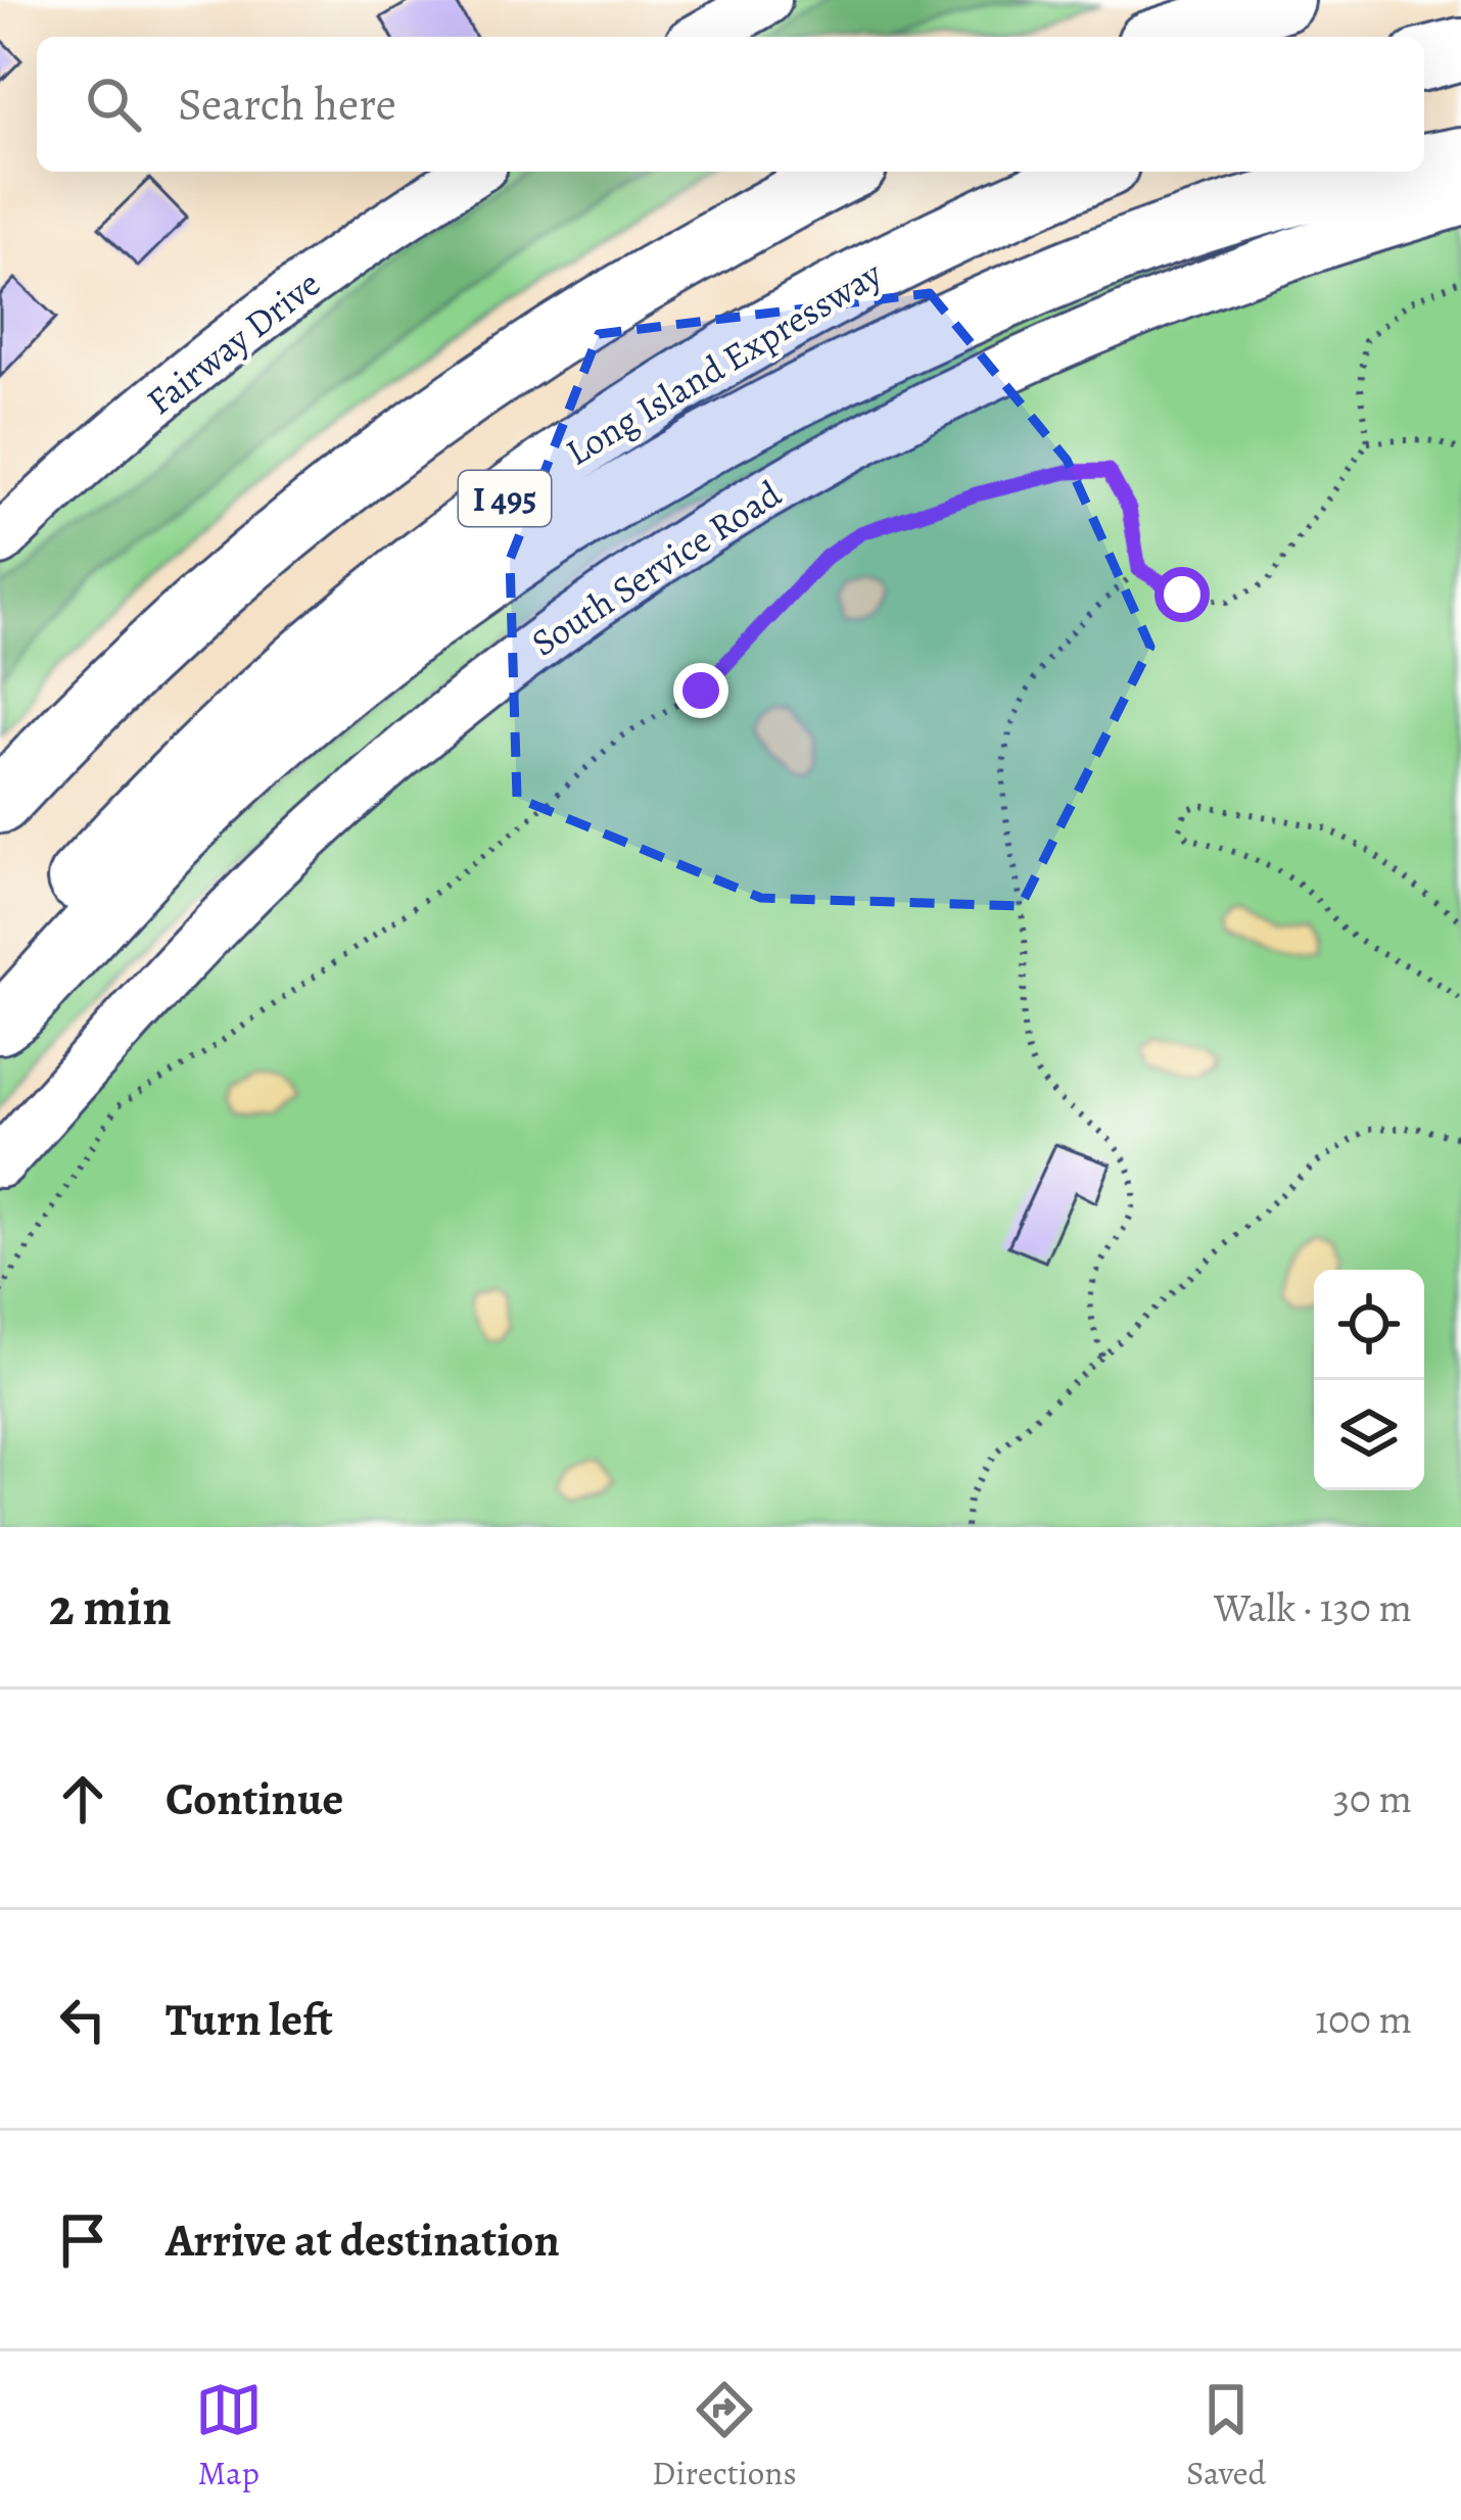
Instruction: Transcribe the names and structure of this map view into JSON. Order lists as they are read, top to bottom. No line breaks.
{"streets":{"highway":["Long Island Expressway","I 495"],"main road":["Fairway Drive","South Service Road"]},"page":{"search":"Search here","heading":["2 min","Walk · 130 m"],"list":[["Continue","30 m"],["Turn left","100 m"],"Arrive at destination"],"nav":["Map","Directions","Saved"]}}
